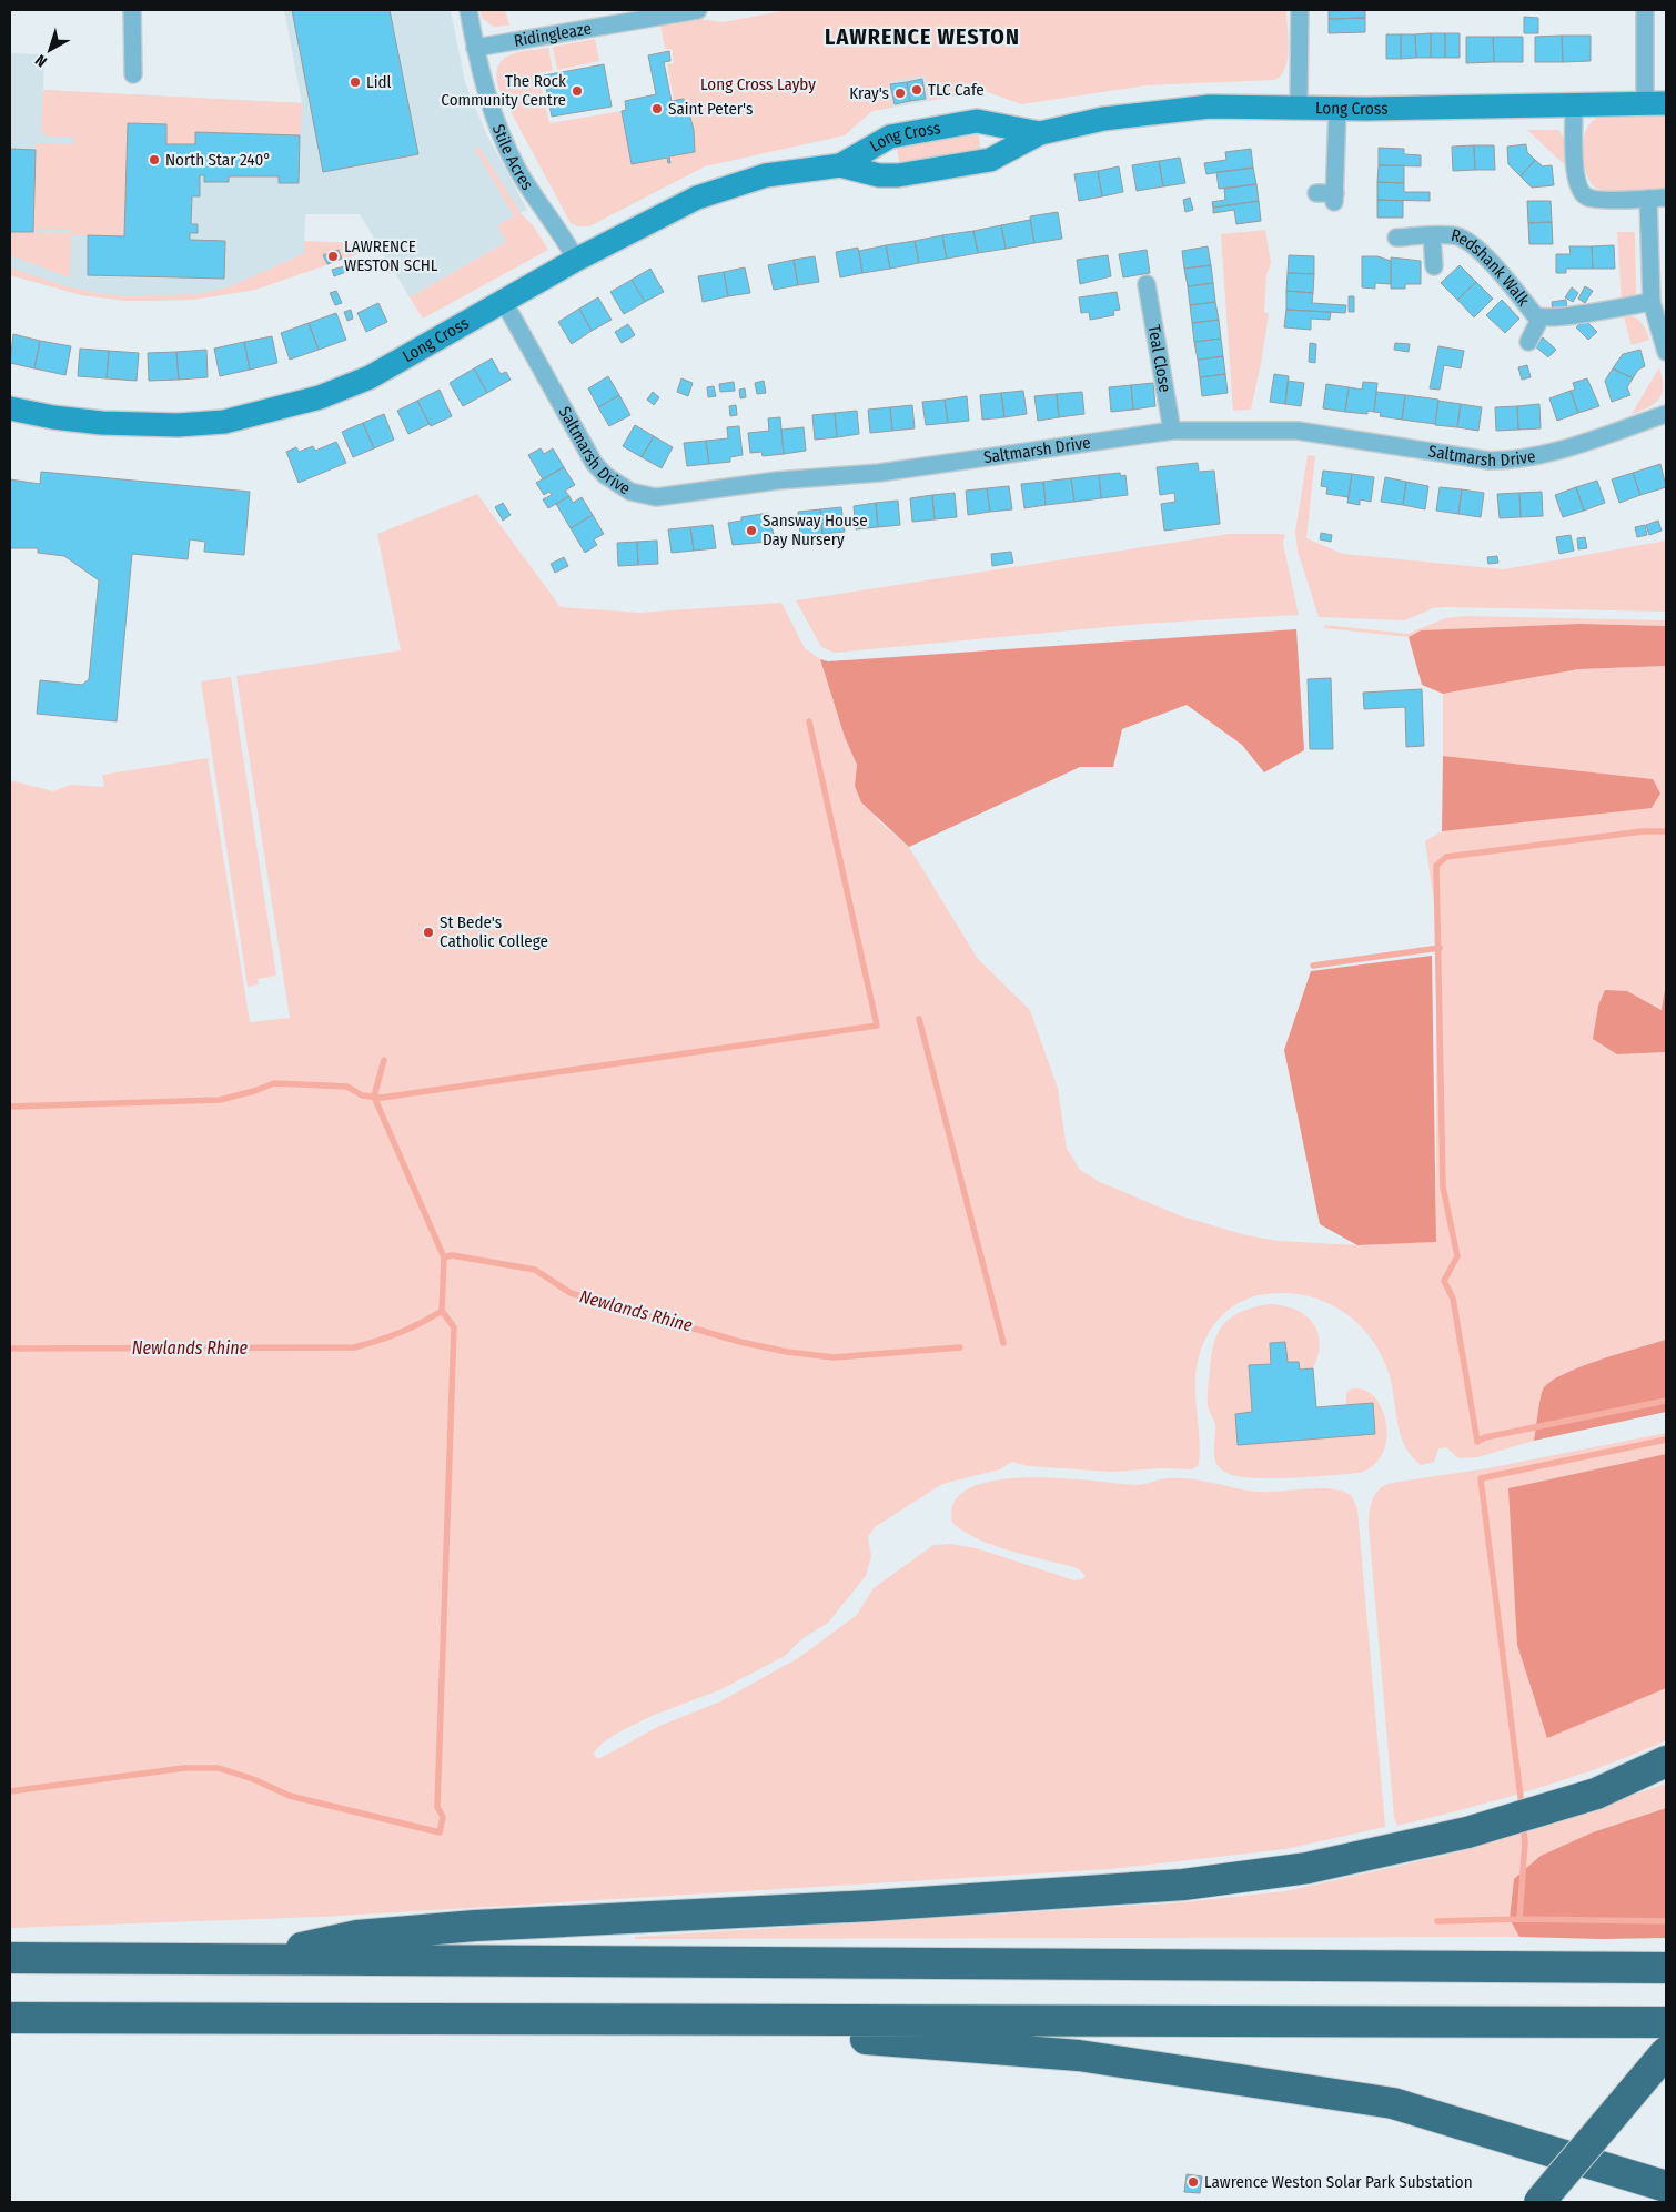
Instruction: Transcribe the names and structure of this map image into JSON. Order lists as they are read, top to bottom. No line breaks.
{"streets":{"street":["Ridingleaze","Long Cross","Stile Acres","Redshank Walk","Teal Close","Saltmarsh Drive"]},"crossings":[["Ridingleaze","Stile Acres"],["Long Cross","Stile Acres"],["Long Cross","Saltmarsh Drive"],["Teal Close","Saltmarsh Drive"]],"districts":["LAWRENCE WESTON"],"water":["Newlands Rhine"],"parks":["Long Cross Layby"],"places":["Lidl","TLC Cafe","The Rock Community Centre","Kray's","Saint Peter's","North Star 240°","LAWRENCE WESTON SCHL","Sansway House Day Nursery","St Bede's Catholic College","Lawrence Weston Solar Park Substation"],"north":"bottom left"}
